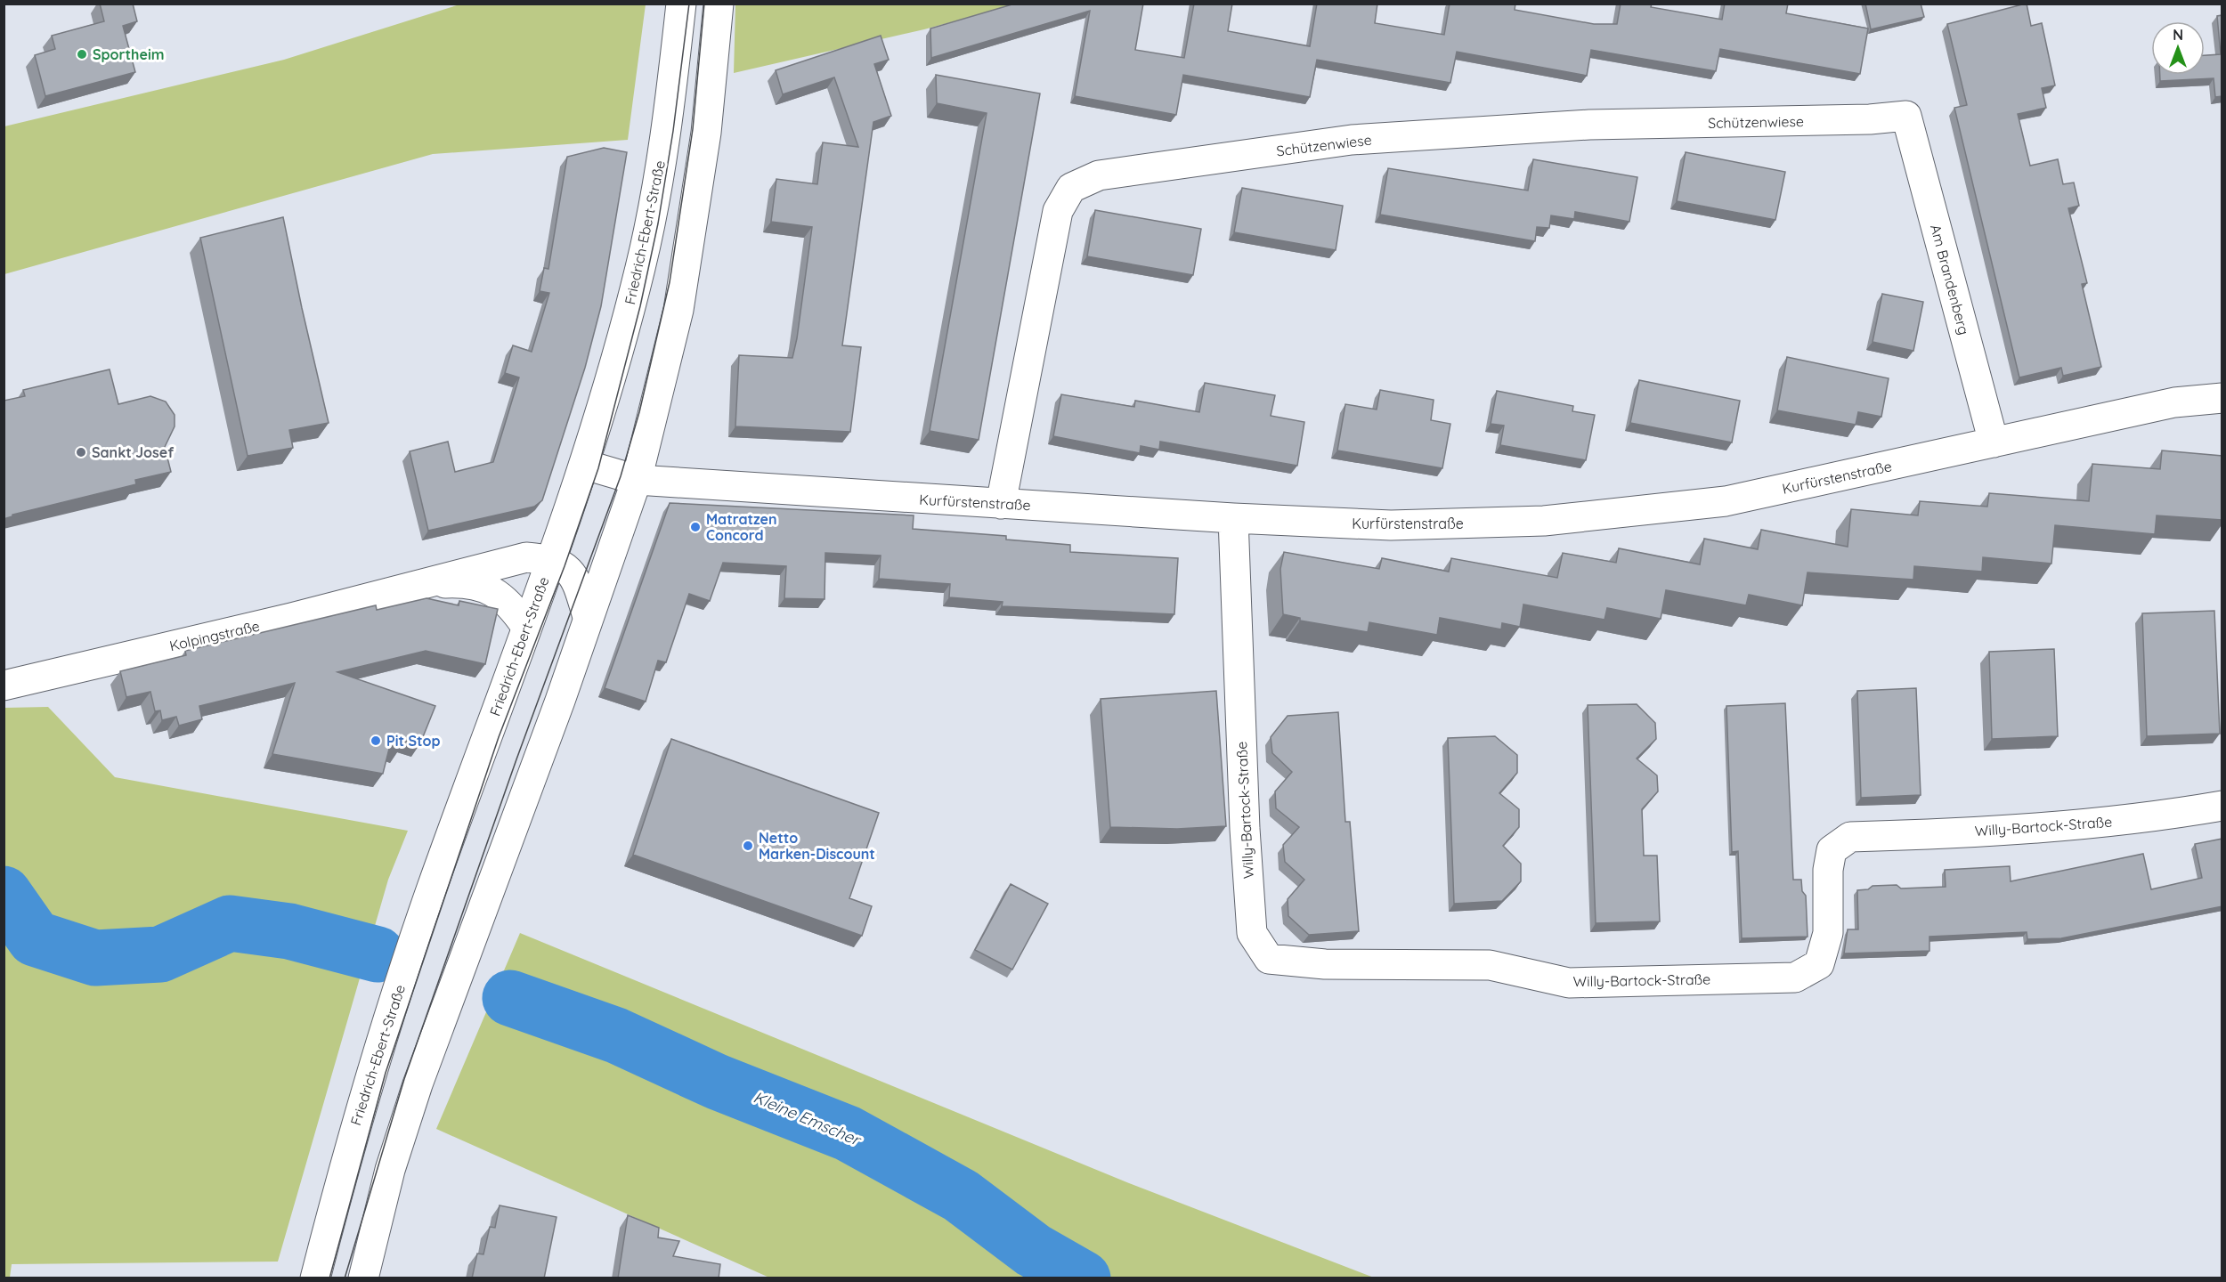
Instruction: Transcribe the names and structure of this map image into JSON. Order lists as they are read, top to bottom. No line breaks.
{"streets":{"street":["Schützenwiese","Friedrich-Ebert-Straße","Am Brandenberg","Kurfürstenstraße","Kolpingstraße","Willy-Bartock-Straße"]},"crossings":[["Schützenwiese","Am Brandenberg"],["Schützenwiese","Kurfürstenstraße"],["Friedrich-Ebert-Straße","Kurfürstenstraße"],["Friedrich-Ebert-Straße","Kolpingstraße"],["Am Brandenberg","Kurfürstenstraße"],["Kurfürstenstraße","Willy-Bartock-Straße"]],"water":["Kleine Emscher"],"places":["Sportheim","Sankt Josef","Matratzen Concord","Pit Stop","Netto Marken-Discount"],"north":"top"}
